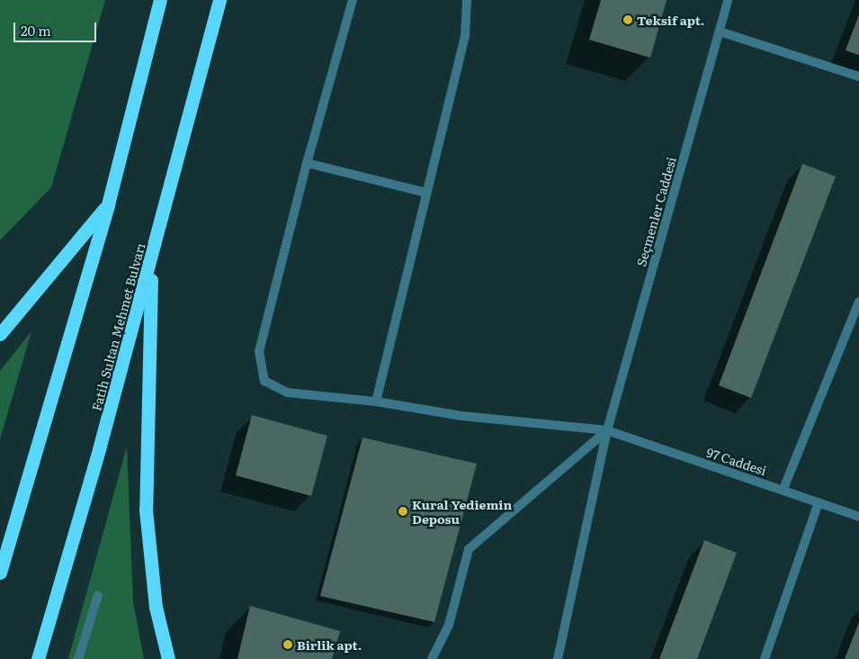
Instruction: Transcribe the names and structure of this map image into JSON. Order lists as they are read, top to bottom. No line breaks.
{"streets":{"highway":["Fatih Sultan Mehmet Bulvarı"],"street":["Seçmenler Caddesi","97 Caddesi"]},"crossings":[["Seçmenler Caddesi","97 Caddesi"]],"places":["Teksif apt.","Kural Yediemin Deposu","Birlik apt."],"scale_bar":"20 m"}
